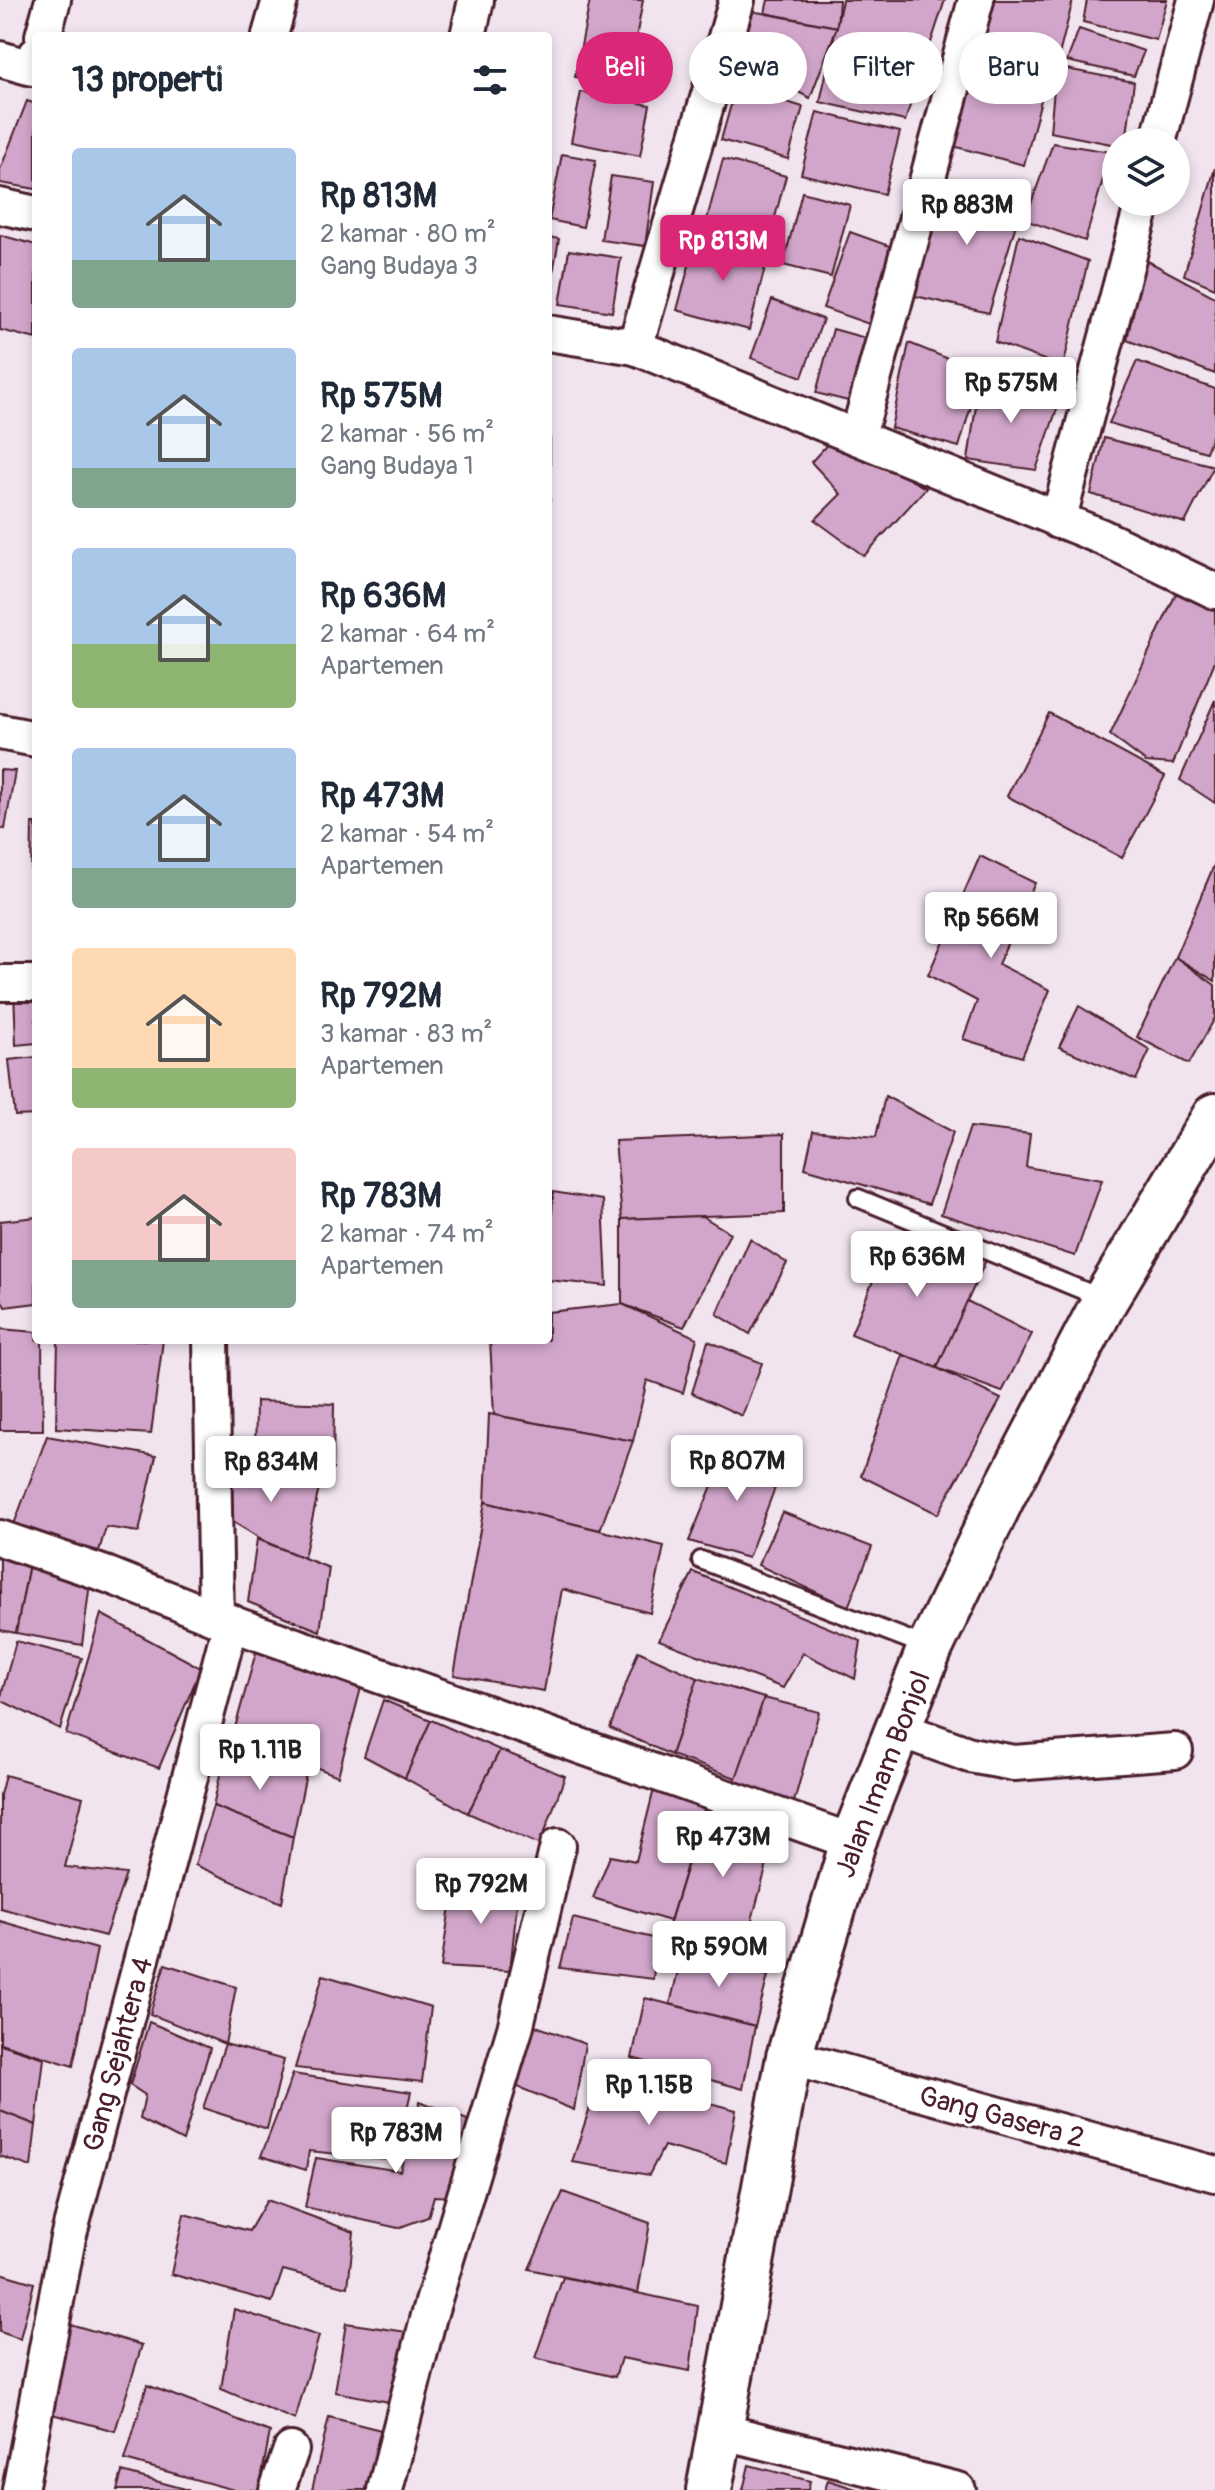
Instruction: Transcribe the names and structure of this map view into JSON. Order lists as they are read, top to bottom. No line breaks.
{"streets":{"highway":["Jalan Imam Bonjol"],"street":["Gang Sejahtera 4","Gang Gasera 2"]},"crossings":[["Jalan Imam Bonjol","Gang Gasera 2"]],"page":{"chip":["Beli","Sewa","Filter","Baru"],"heading":"13 properti","list":[{"name":"Rp 813M","note":"2 kamar · 80 m² · Gang Budaya 3"},{"name":"Rp 575M","note":"2 kamar · 56 m² · Gang Budaya 1"},{"name":"Rp 636M","note":"2 kamar · 64 m² · Apartemen"},{"name":"Rp 473M","note":"2 kamar · 54 m² · Apartemen"},{"name":"Rp 792M","note":"3 kamar · 83 m² · Apartemen"},{"name":"Rp 783M","note":"2 kamar · 74 m² · Apartemen"}],"price":["Rp 883M","Rp 813M","Rp 575M","Rp 566M","Rp 636M","Rp 807M","Rp 834M","Rp 1.11B","Rp 473M","Rp 792M","Rp 590M","Rp 1.15B","Rp 783M"]}}
